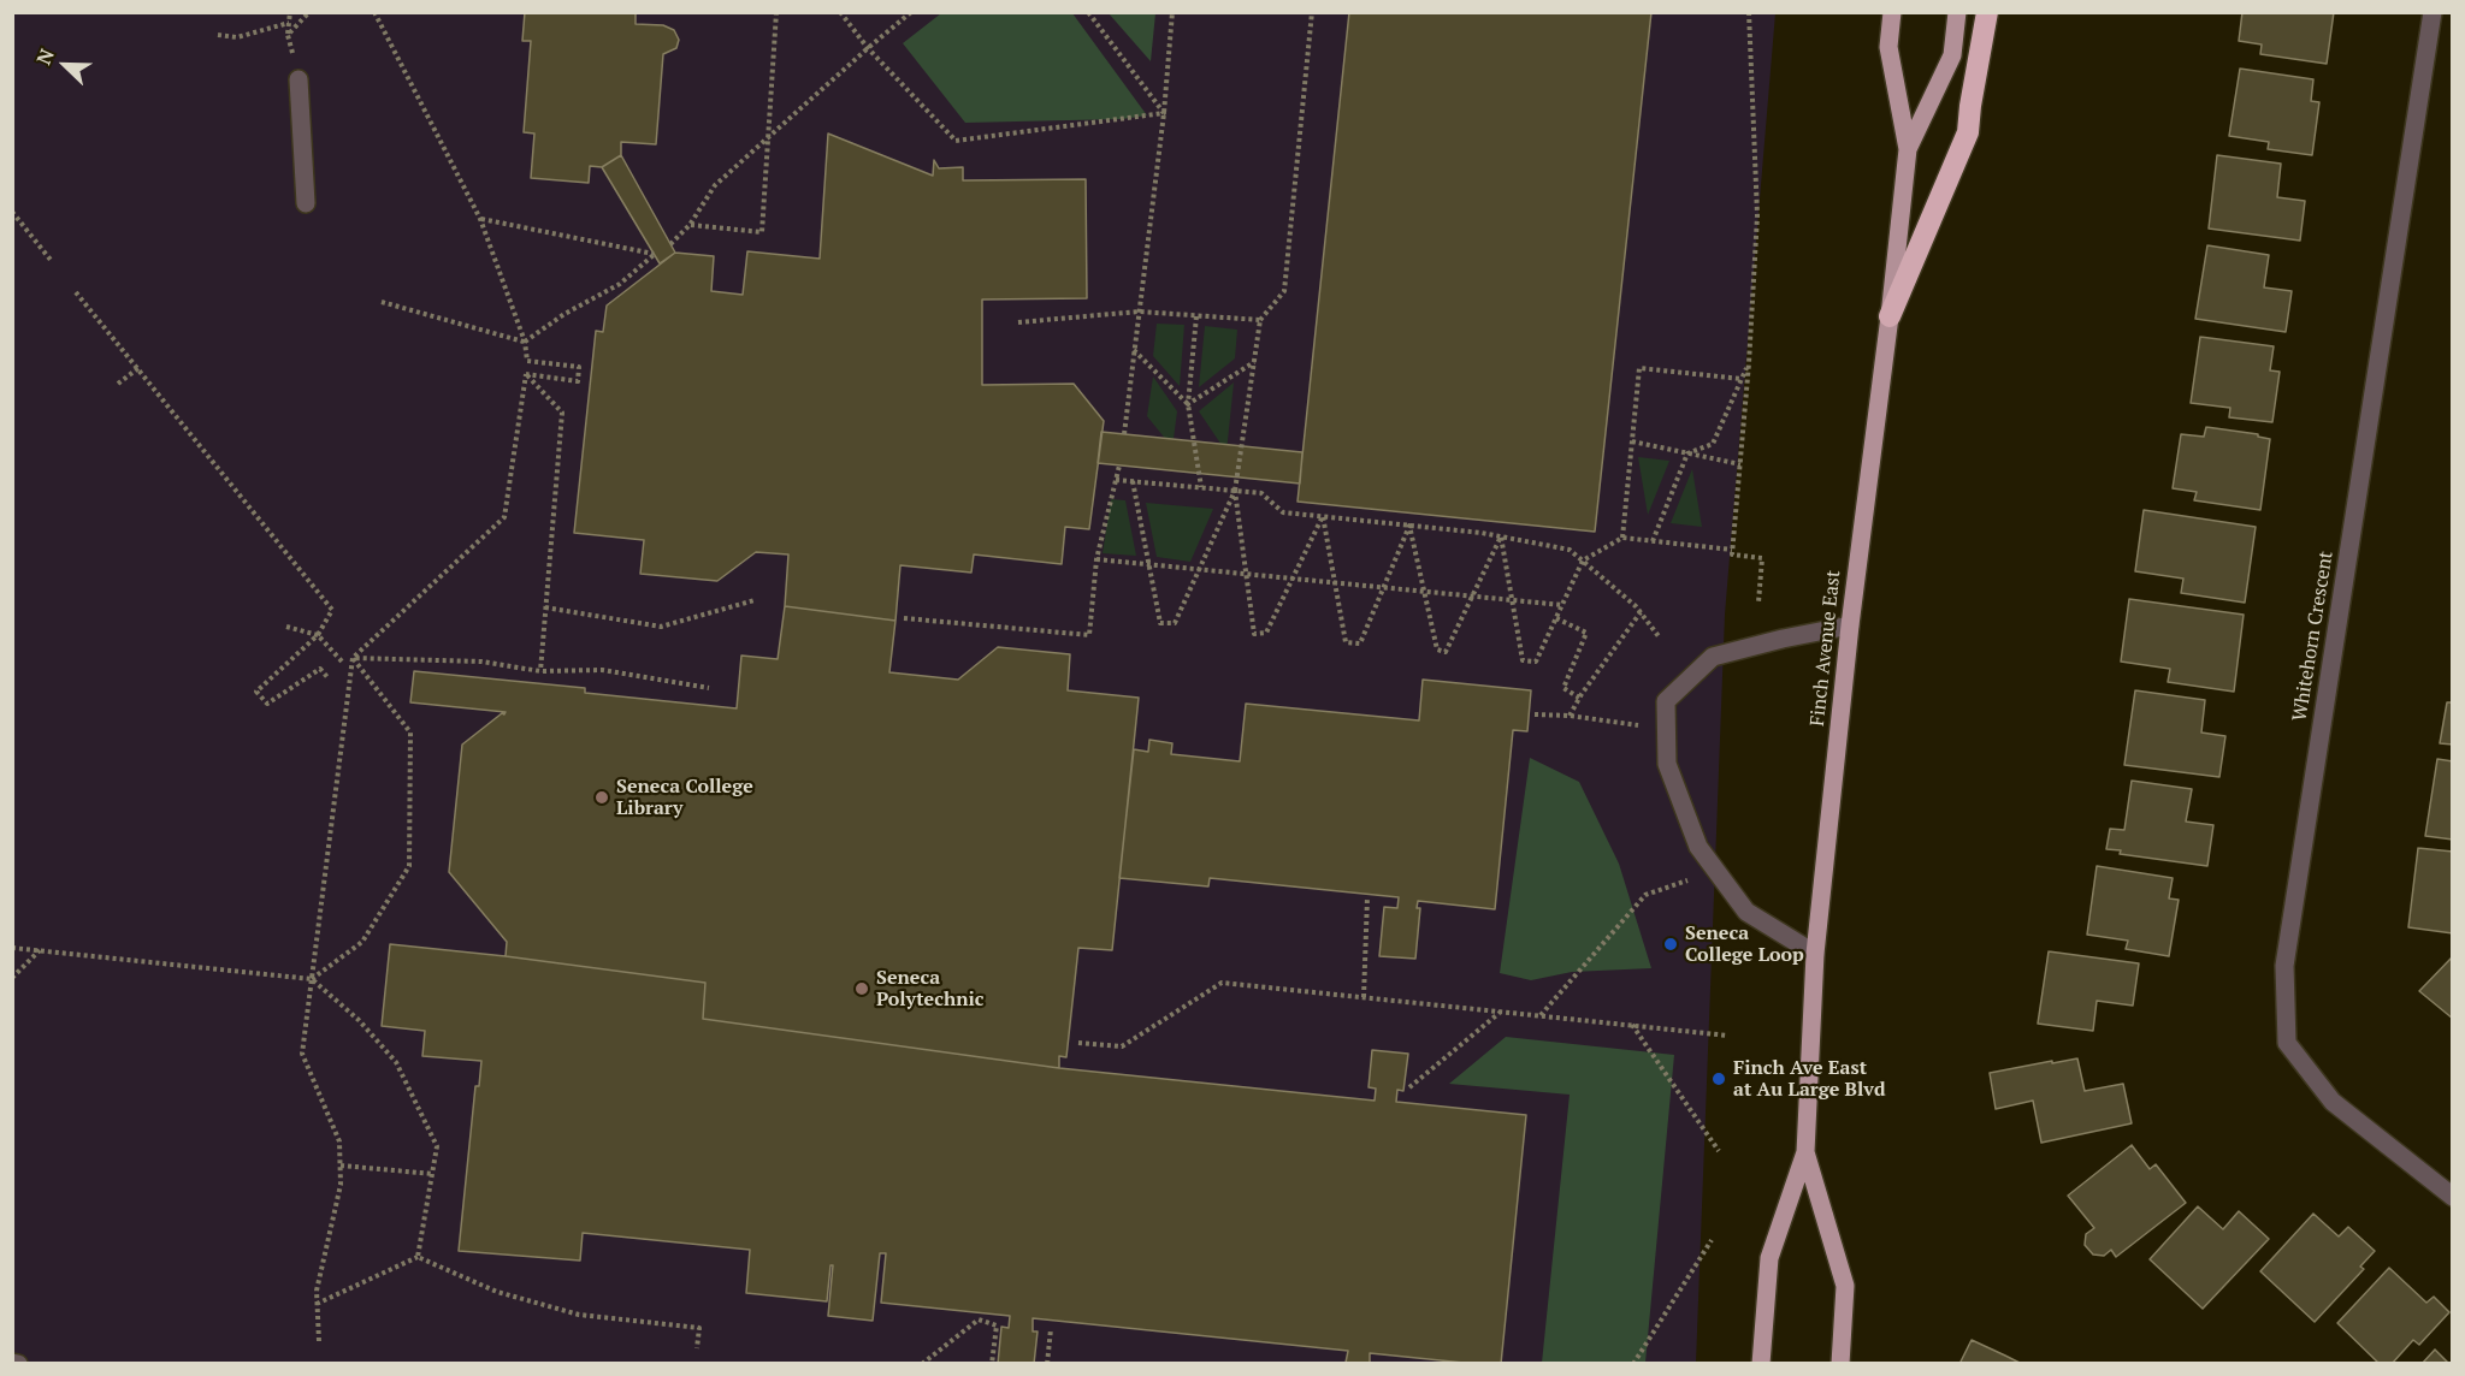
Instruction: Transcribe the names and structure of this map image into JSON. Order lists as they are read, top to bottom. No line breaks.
{"streets":{"main road":["Finch Avenue East"],"street":["Whitehorn Crescent"]},"places":["Seneca College Library","Seneca College Loop","Seneca Polytechnic","Finch Ave East at Au Large Blvd"],"north":"top left"}
